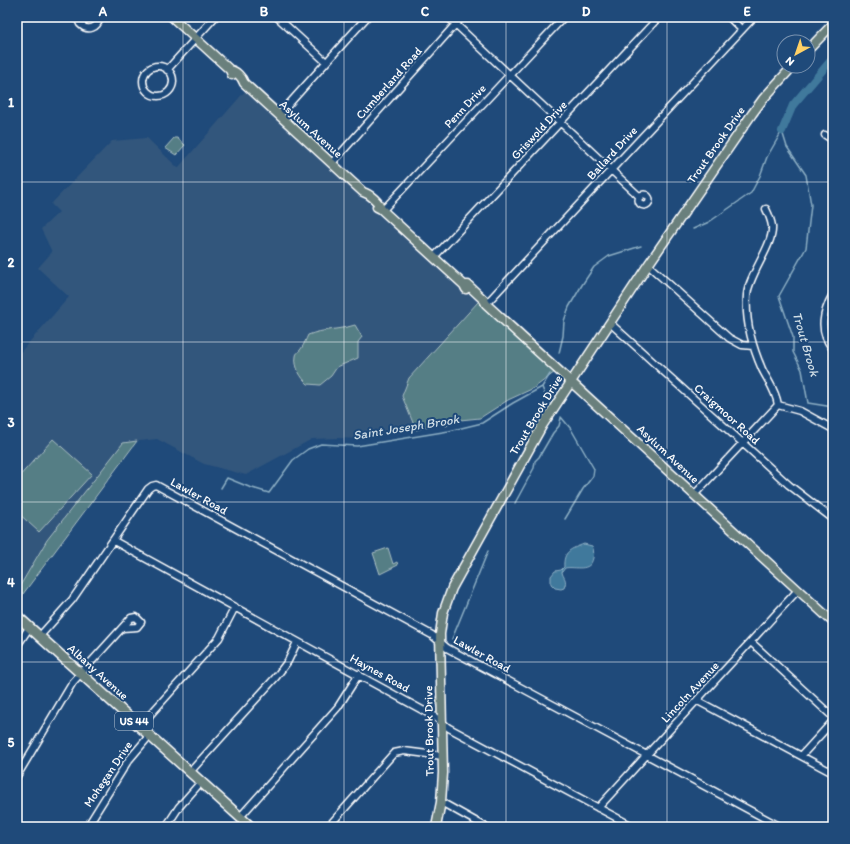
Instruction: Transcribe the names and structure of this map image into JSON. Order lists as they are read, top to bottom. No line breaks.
{"streets":{"highway":["Albany Avenue","US 44"],"main road":["Asylum Avenue","Trout Brook Drive"],"street":["Cumberland Road","Penn Drive","Griswold Drive","Ballard Drive","Craigmoor Road","Lawler Road","Haynes Road","Lincoln Avenue","Mohegan Drive"]},"crossings":[["Cumberland Road","Asylum Avenue"],["Penn Drive","Asylum Avenue"],["Asylum Avenue","Griswold Drive"],["Asylum Avenue","Trout Brook Drive"],["Asylum Avenue","Ballard Drive"],["Asylum Avenue","Lincoln Avenue"],["Trout Brook Drive","Craigmoor Road"],["Trout Brook Drive","Lawler Road"],["Trout Brook Drive","Haynes Road"],["Lawler Road","Haynes Road"],["Lawler Road","Lincoln Avenue"],["Albany Avenue","Mohegan Drive"],["Haynes Road","Lincoln Avenue"]],"water":["Trout Brook","Saint Joseph Brook"],"north":"bottom left","grid":{"columns":["A","B","C","D","E"],"rows":["1","2","3","4","5"]}}
